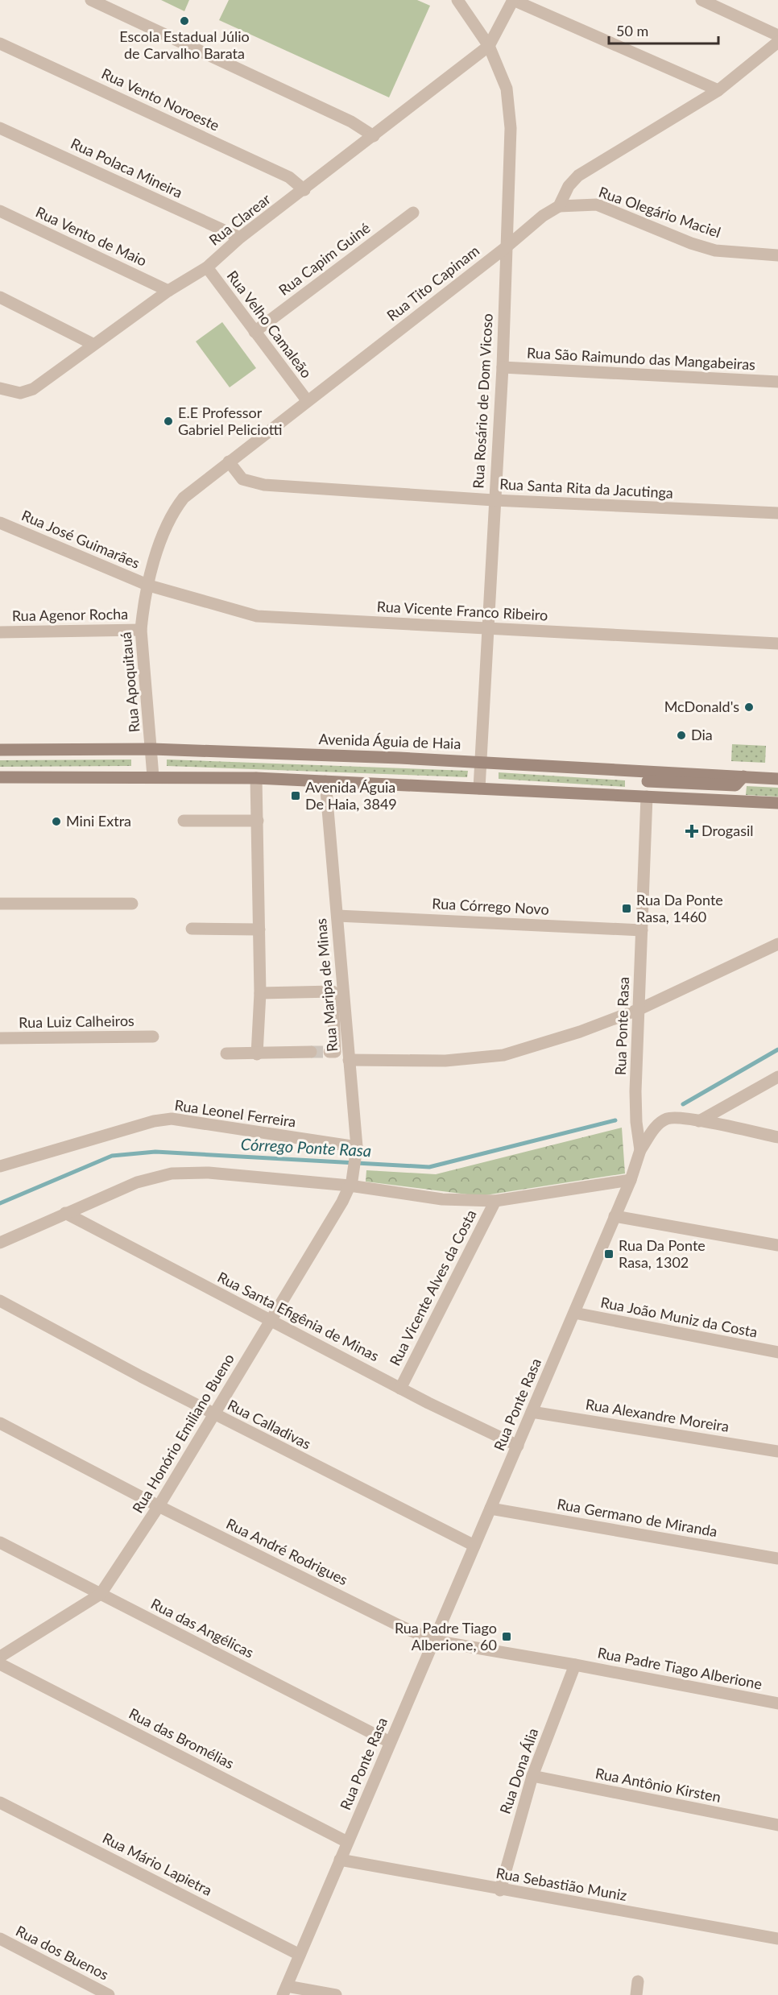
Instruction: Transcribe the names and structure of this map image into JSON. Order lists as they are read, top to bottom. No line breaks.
{"streets":{"main road":["Avenida Águia de Haia"],"street":["Rua Vento Noroeste","Rua Polaca Mineira","Rua Olegário Maciel","Rua Clarear","Rua Vento de Maio","Rua Capim Guiné","Rua Tito Capinam","Rua Velho Camaleão","Rua São Raimundo das Mangabeiras","Rua Rosário de Dom Vicoso","Rua Santa Rita da Jacutinga","Rua José Guimarães","Rua Vicente Franco Ribeiro","Rua Agenor Rocha","Rua Apoquitauá","Rua Córrego Novo","Rua Maripa de Minas","Rua Luiz Calheiros","Rua Ponte Rasa","Rua Leonel Ferreira","Rua Vicente Alves da Costa","Rua Santa Efigênia de Minas","Rua João Muniz da Costa","Rua Alexandre Moreira","Rua Calladivas","Rua Honório Emiliano Bueno","Rua Germano de Miranda","Rua André Rodrigues","Rua das Angélicas","Rua Padre Tiago Alberione","Rua das Bromélias","Rua Dona Ália","Rua Antônio Kirsten","Rua Mário Lapietra","Rua Sebastião Muniz","Rua dos Buenos"]},"crossings":[["Rua Vento Noroeste","Rua Clarear"],["Rua Polaca Mineira","Rua Clarear"],["Rua Olegário Maciel","Rua Tito Capinam"],["Rua Clarear","Rua Vento de Maio"],["Rua Clarear","Rua Velho Camaleão"],["Rua Clarear","Rua Rosário de Dom Vicoso"],["Rua Capim Guiné","Rua Velho Camaleão"],["Rua Tito Capinam","Rua Velho Camaleão"],["Rua Tito Capinam","Rua Rosário de Dom Vicoso"],["Rua Tito Capinam","Rua Santa Rita da Jacutinga"],["Rua Tito Capinam","Rua José Guimarães"],["Rua Tito Capinam","Rua Vicente Franco Ribeiro"],["Rua Tito Capinam","Rua Apoquitauá"],["Rua São Raimundo das Mangabeiras","Rua Rosário de Dom Vicoso"],["Rua Rosário de Dom Vicoso","Rua Santa Rita da Jacutinga"],["Rua Rosário de Dom Vicoso","Rua Vicente Franco Ribeiro"],["Rua Rosário de Dom Vicoso","Avenida Águia de Haia"],["Rua José Guimarães","Rua Vicente Franco Ribeiro"],["Rua José Guimarães","Rua Apoquitauá"],["Rua Vicente Franco Ribeiro","Rua Apoquitauá"],["Rua Agenor Rocha","Rua Apoquitauá"],["Rua Apoquitauá","Avenida Águia de Haia"],["Rua Córrego Novo","Rua Maripa de Minas"],["Rua Córrego Novo","Rua Ponte Rasa"],["Rua Maripa de Minas","Rua Leonel Ferreira"],["Rua Maripa de Minas","Rua Honório Emiliano Bueno"],["Rua Ponte Rasa","Rua Santa Efigênia de Minas"],["Rua Ponte Rasa","Rua João Muniz da Costa"],["Rua Ponte Rasa","Rua Alexandre Moreira"],["Rua Ponte Rasa","Rua Calladivas"],["Rua Ponte Rasa","Rua Germano de Miranda"],["Rua Ponte Rasa","Rua André Rodrigues"],["Rua Ponte Rasa","Rua das Angélicas"],["Rua Ponte Rasa","Rua das Bromélias"],["Rua Ponte Rasa","Rua Mário Lapietra"],["Rua Ponte Rasa","Rua Sebastião Muniz"],["Rua Vicente Alves da Costa","Rua Santa Efigênia de Minas"],["Rua Santa Efigênia de Minas","Rua Honório Emiliano Bueno"],["Rua Calladivas","Rua Honório Emiliano Bueno"],["Rua Honório Emiliano Bueno","Rua André Rodrigues"],["Rua Honório Emiliano Bueno","Rua das Angélicas"],["Rua André Rodrigues","Rua Padre Tiago Alberione"],["Rua André Rodrigues","Rua Dona Ália"],["Rua Padre Tiago Alberione","Rua Dona Ália"],["Rua Dona Ália","Rua Antônio Kirsten"],["Rua Dona Ália","Rua Sebastião Muniz"]],"water":["Córrego Ponte Rasa"],"places":{"other":["Escola Estadual Júlio de Carvalho Barata","E.E Professor Gabriel Peliciotti","McDonald's","Dia","Mini Extra"],"transit":["Avenida Águia De Haia, 3849","Rua Da Ponte Rasa, 1460","Rua Da Ponte Rasa, 1302","Rua Padre Tiago Alberione, 60"],"health":["Drogasil"]},"scale_bar":"50 m"}
